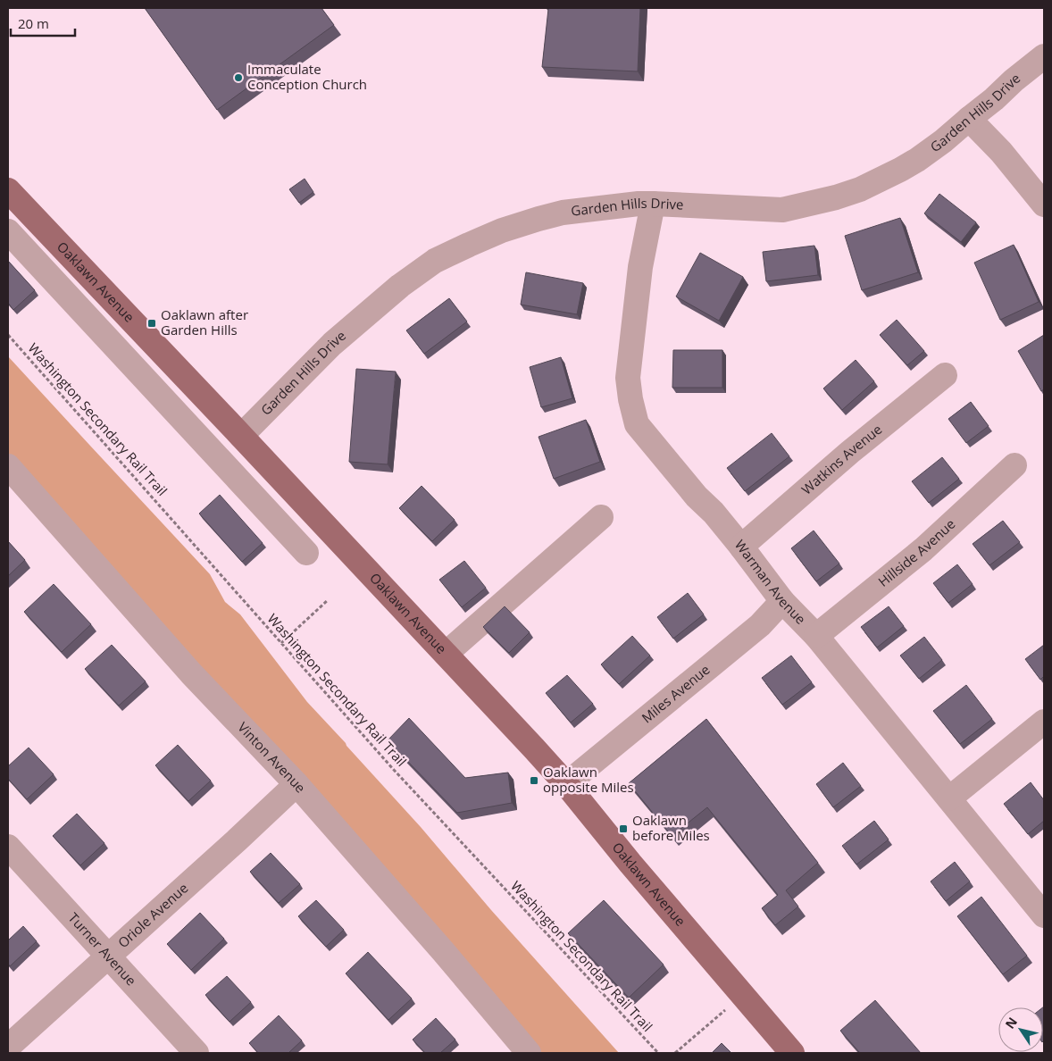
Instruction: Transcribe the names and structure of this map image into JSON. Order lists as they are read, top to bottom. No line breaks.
{"streets":{"main road":["Oaklawn Avenue"],"street":["Garden Hills Drive","Watkins Avenue","Hillside Avenue","Warman Avenue","Miles Avenue","Vinton Avenue","Oriole Avenue","Turner Avenue"],"path":["Washington Secondary Rail Trail"]},"crossings":[["Garden Hills Drive","Oaklawn Avenue"],["Garden Hills Drive","Warman Avenue"],["Oaklawn Avenue","Miles Avenue"],["Watkins Avenue","Warman Avenue"],["Hillside Avenue","Warman Avenue"],["Warman Avenue","Miles Avenue"],["Vinton Avenue","Oriole Avenue"],["Oriole Avenue","Turner Avenue"]],"places":{"other":["Immaculate Conception Church"],"transit":["Oaklawn after Garden Hills","Oaklawn opposite Miles","Oaklawn before Miles"]},"scale_bar":"20 m","north":"top left"}
